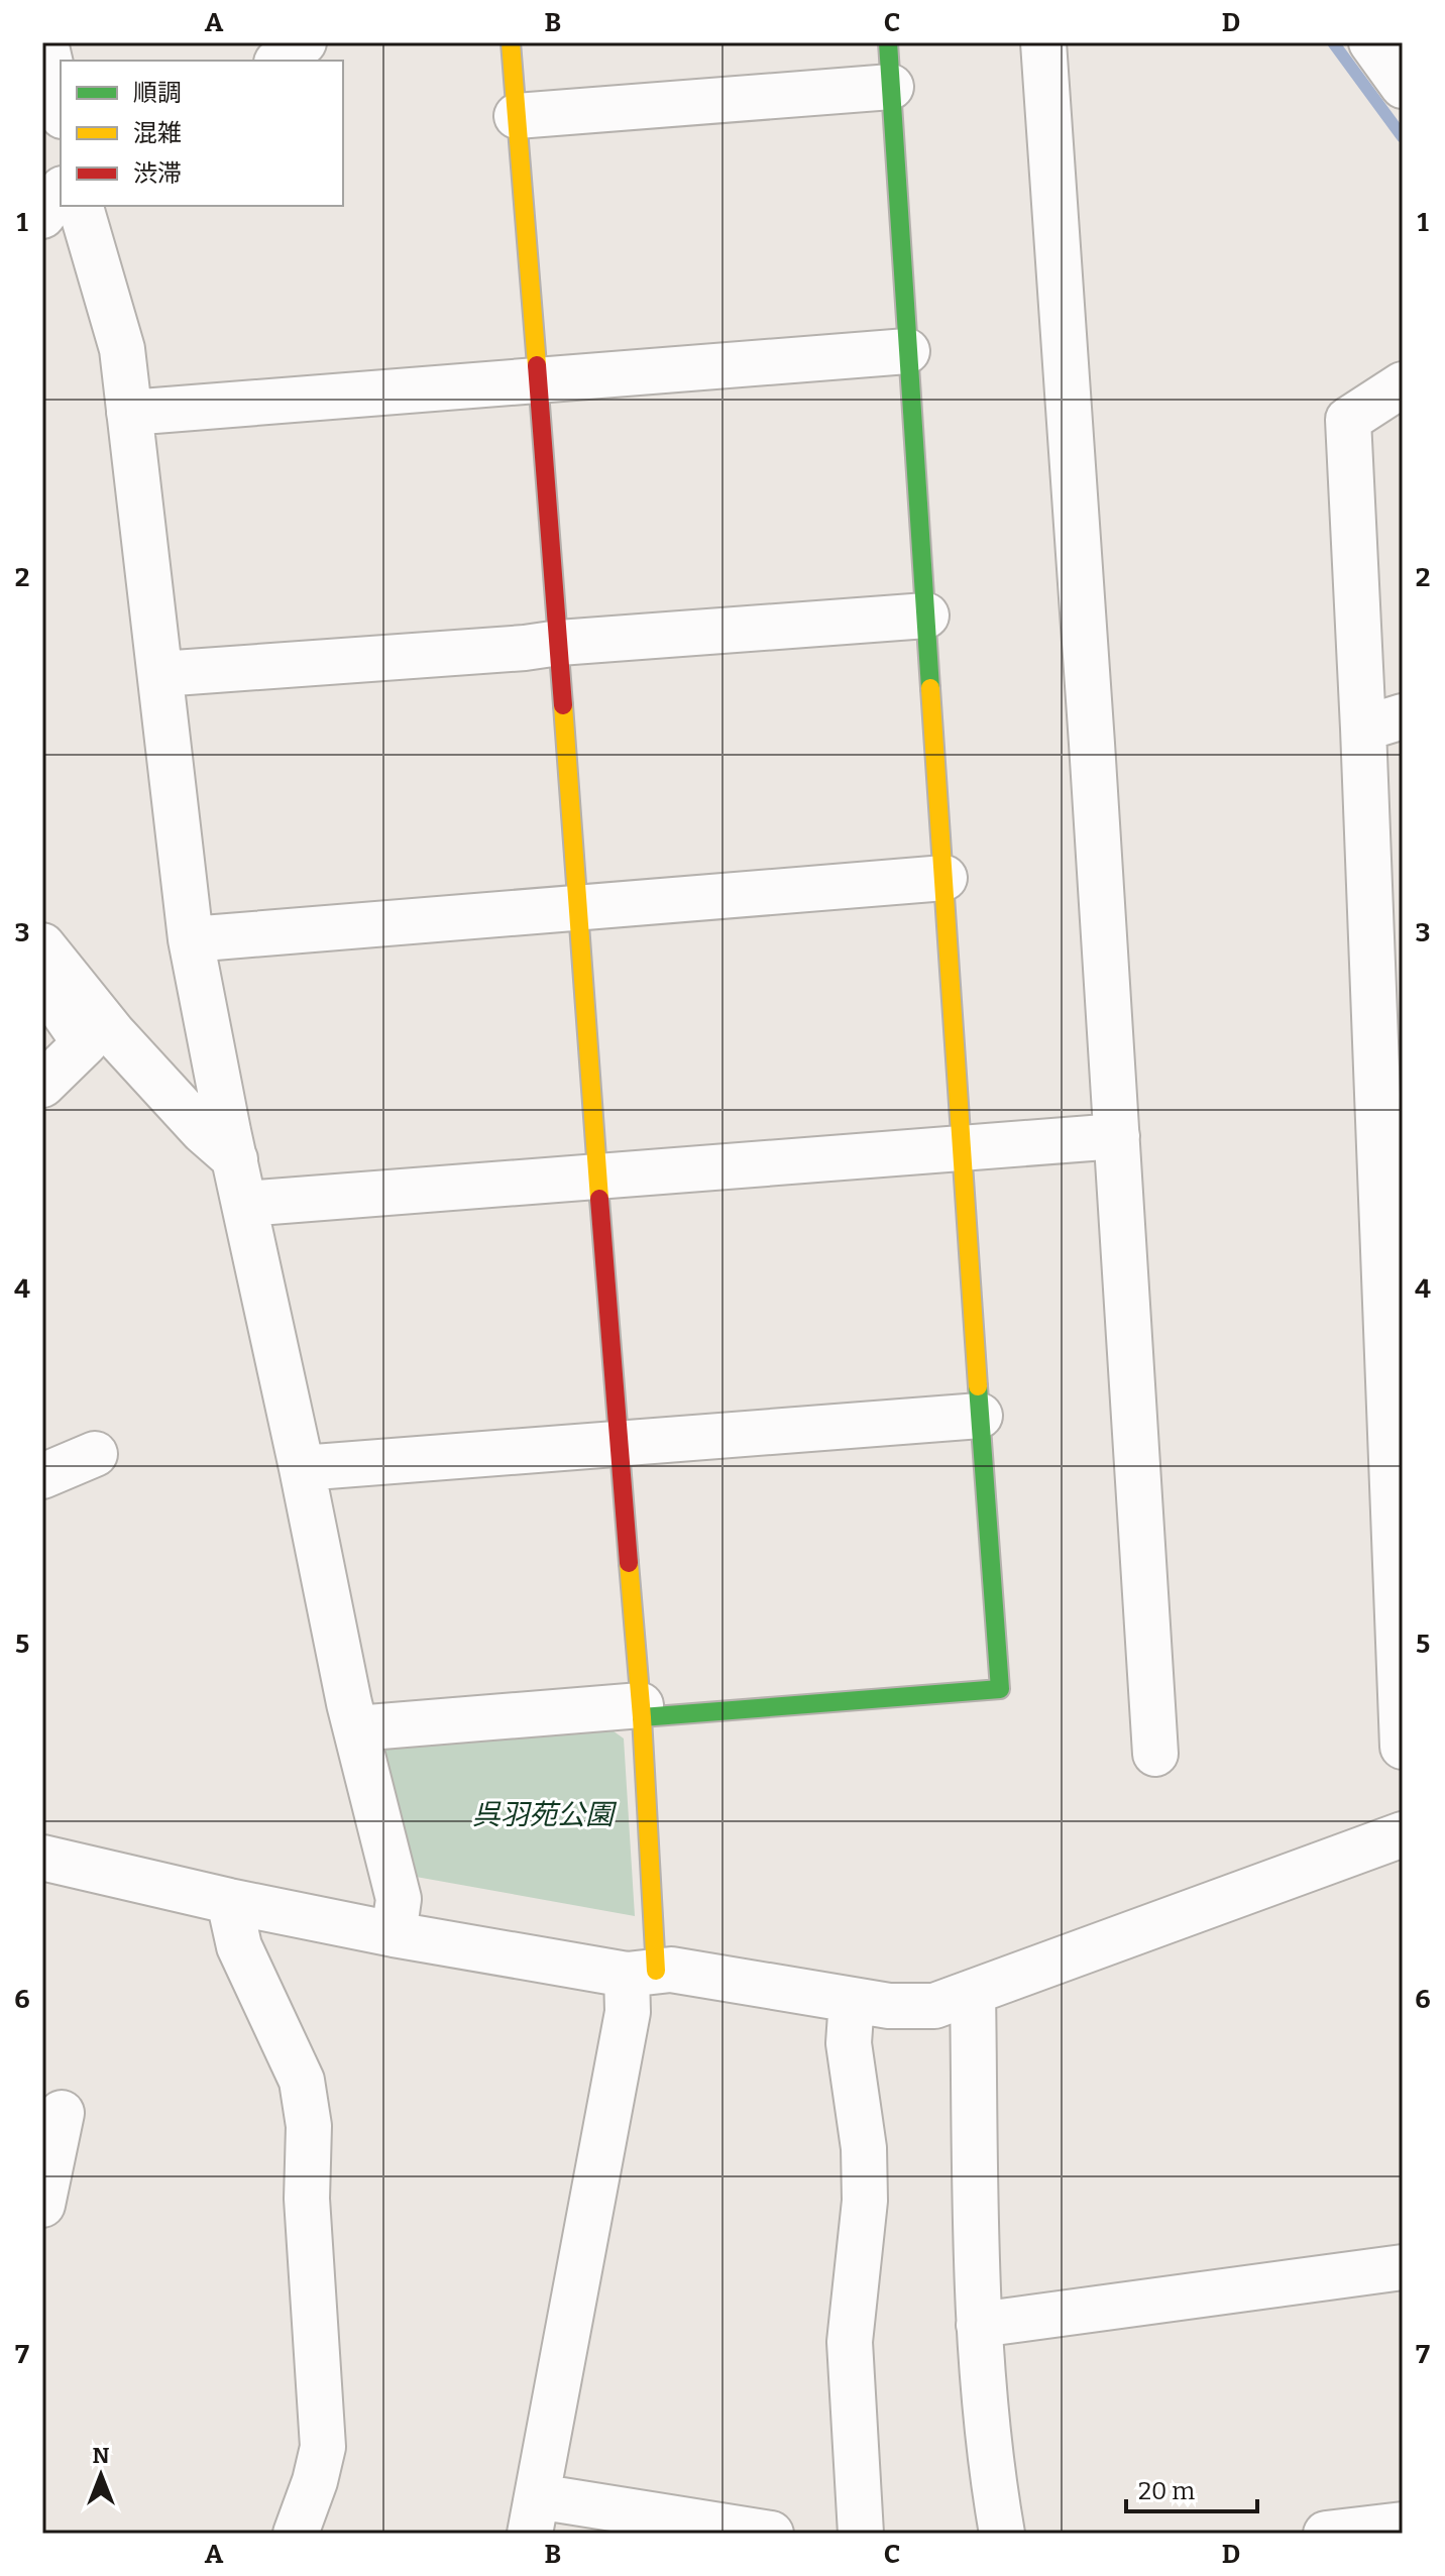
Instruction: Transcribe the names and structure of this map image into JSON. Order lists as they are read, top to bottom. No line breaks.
{"parks":["呉羽苑公園"],"legend":["順調","混雑","渋滞"],"scale_bar":"20 m","north":"top","grid":{"columns":["A","B","C","D"],"rows":["1","2","3","4","5","6","7"]}}
